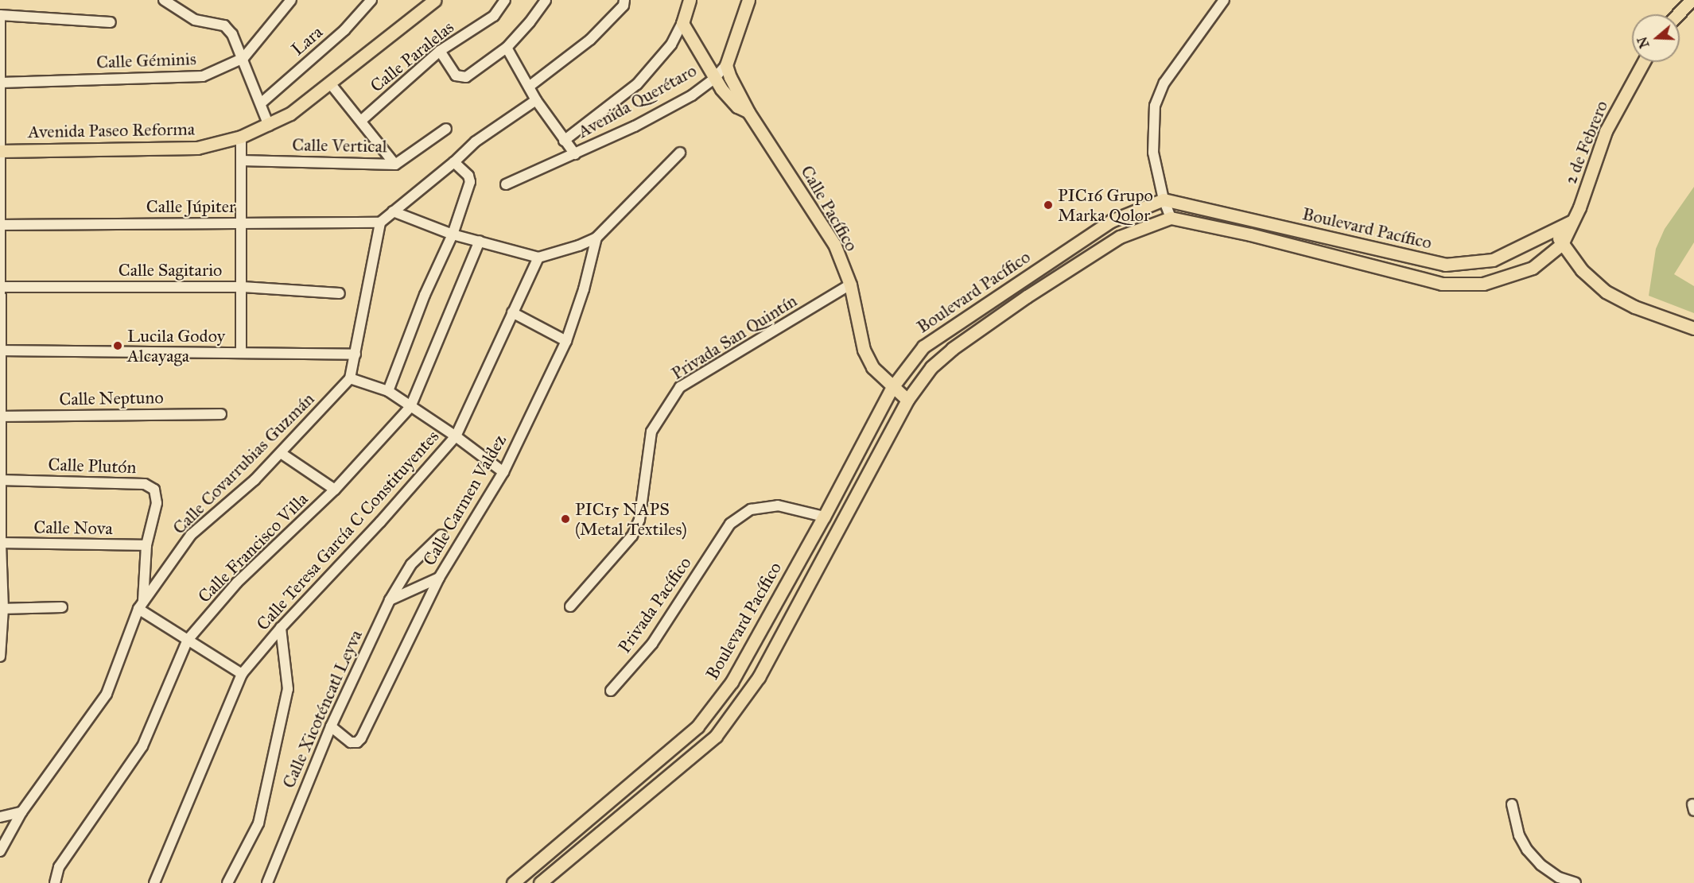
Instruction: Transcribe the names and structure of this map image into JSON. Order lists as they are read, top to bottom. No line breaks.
{"streets":{"main road":["Avenida Querétaro","Avenida Paseo Reforma","2 de Febrero","Calle Pacífico","Boulevard Pacífico"],"street":["Lara","Calle Paralelas","Calle Géminis","Calle Vertical","Calle Júpiter","Calle Sagitario","Privada San Quintín","Calle Neptuno","Calle Covarrubias Guzmán","Calle Plutón","Calle Carmen Valdez","Calle Nova","Calle Teresa García C Constituyentes","Calle Francisco Villa","Privada Pacífico","Calle Xicoténcatl Leyva"]},"crossings":[["Calle Paralelas","Calle Vertical"],["Avenida Querétaro","Calle Pacífico"],["Avenida Paseo Reforma","Calle Vertical"],["2 de Febrero","Boulevard Pacífico"],["Calle Júpiter","Calle Covarrubias Guzmán"],["Calle Pacífico","Boulevard Pacífico"],["Calle Pacífico","Privada San Quintín"],["Boulevard Pacífico","Privada Pacífico"],["Calle Covarrubias Guzmán","Calle Plutón"],["Calle Plutón","Calle Nova"],["Calle Carmen Valdez","Calle Xicoténcatl Leyva"]],"places":["PIC16 Grupo Marka Qolor","Lucila Godoy Alcayaga","PIC15 NAPS (Metal Textiles)"],"north":"left"}
